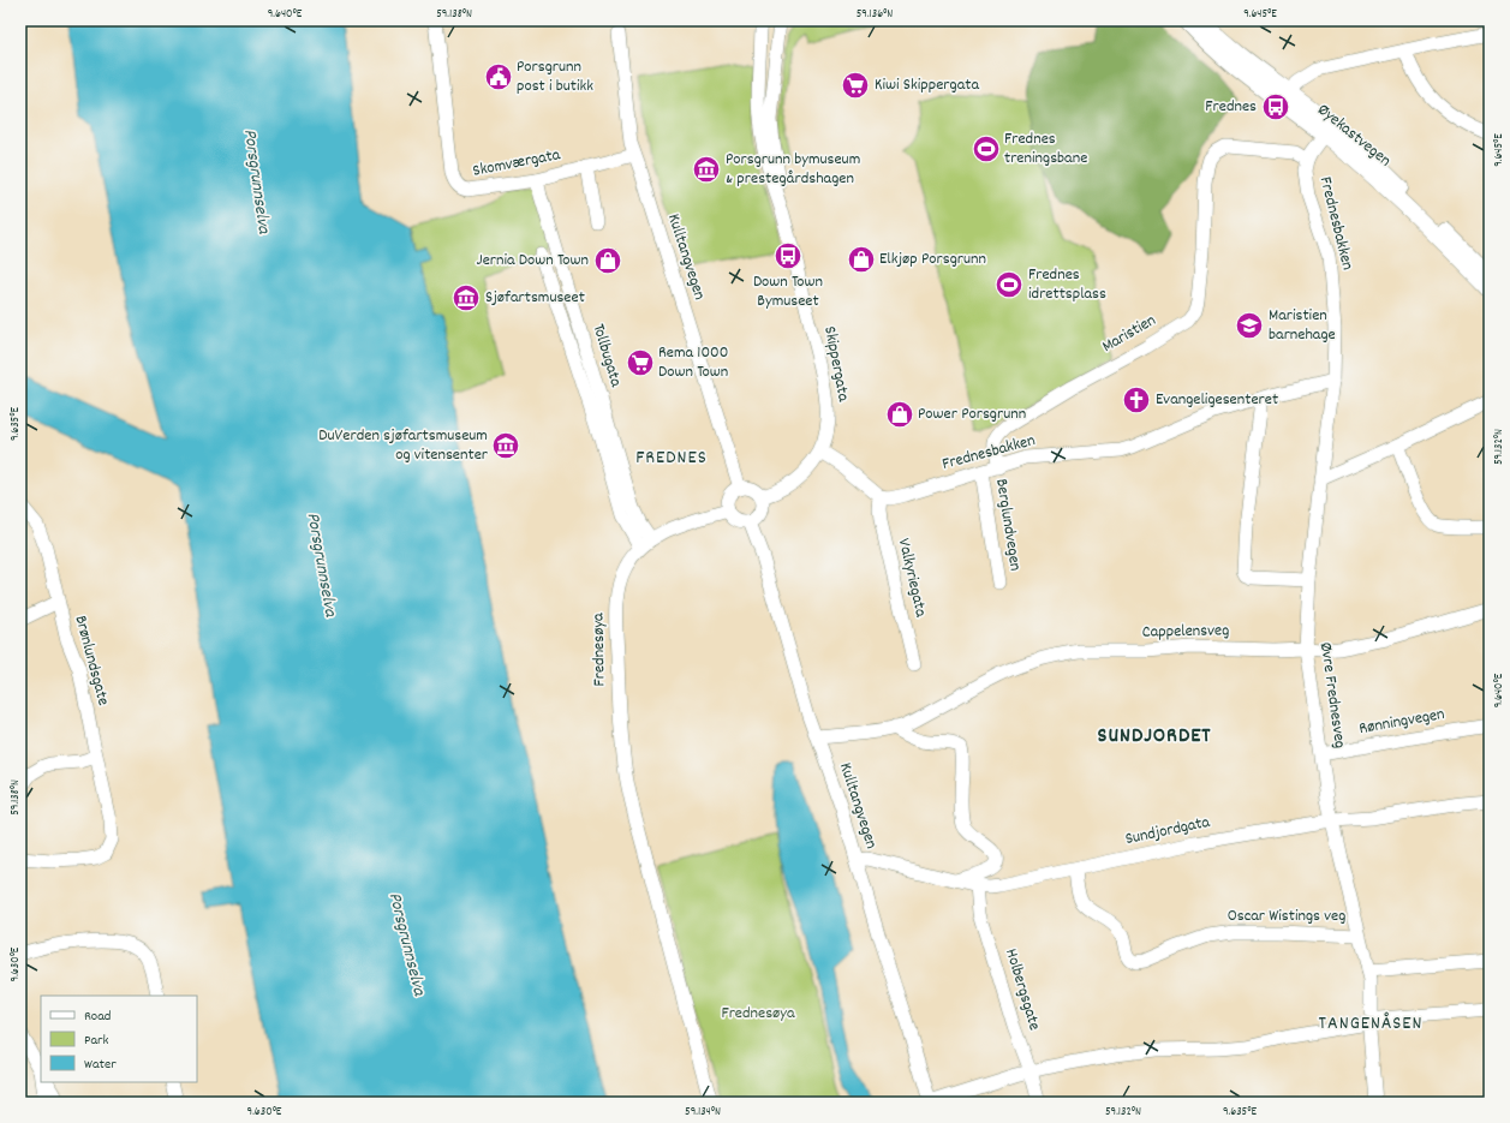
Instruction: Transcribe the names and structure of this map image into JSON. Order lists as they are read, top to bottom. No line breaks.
{"streets":{"main road":["Øyekastvegen"],"street":["Skomværgata","Frednesbakken","Kulltangvegen","Maristien","Tollbugata","Skippergata","Berglundvegen","Valkyriegata","Cappelensveg","Frednesøya","Brønlundsgate","Øvre Frednesveg","Rønningvegen","Sundjordgata","Oscar Wistings veg","Holbergsgate"]},"crossings":[["Øyekastvegen","Frednesbakken"],["Skomværgata","Kulltangvegen"],["Skomværgata","Tollbugata"],["Frednesbakken","Maristien"],["Frednesbakken","Berglundvegen"],["Frednesbakken","Valkyriegata"],["Frednesbakken","Øvre Frednesveg"],["Kulltangvegen","Skippergata"],["Kulltangvegen","Cappelensveg"],["Kulltangvegen","Frednesøya"],["Kulltangvegen","Sundjordgata"],["Tollbugata","Frednesøya"],["Skippergata","Frednesøya"],["Cappelensveg","Øvre Frednesveg"],["Øvre Frednesveg","Rønningvegen"],["Øvre Frednesveg","Sundjordgata"],["Øvre Frednesveg","Oscar Wistings veg"],["Sundjordgata","Oscar Wistings veg"],["Sundjordgata","Holbergsgate"]],"districts":["FREDNES","SUNDJORDET","TANGENÅSEN"],"water":["Porsgrunnselva"],"parks":["Frednesøya"],"places":{"public building":["Porsgrunn post i butikk"],"supermarket":["Kiwi Skippergata","Rema 1000 Down Town"],"bus stop":["Frednes","Down Town Bymuseet"],"sports":["Frednes treningsbane","Frednes idrettsplass"],"museum":["Porsgrunn bymuseum & prestegårdshagen","Sjøfartsmuseet","DuVerden sjøfartsmuseum og vitensenter"],"shop":["Elkjøp Porsgrunn","Jernia Down Town","Power Porsgrunn"],"school or university":["Maristien barnehage"],"church":["Evangeligesenteret"]},"legend":["Road","Park","Water"],"coordinates":["9.640°E","59.138°N","59.136°N","9.645°E","9.635°E","59.132°N","9.630°E","59.134°N"]}
